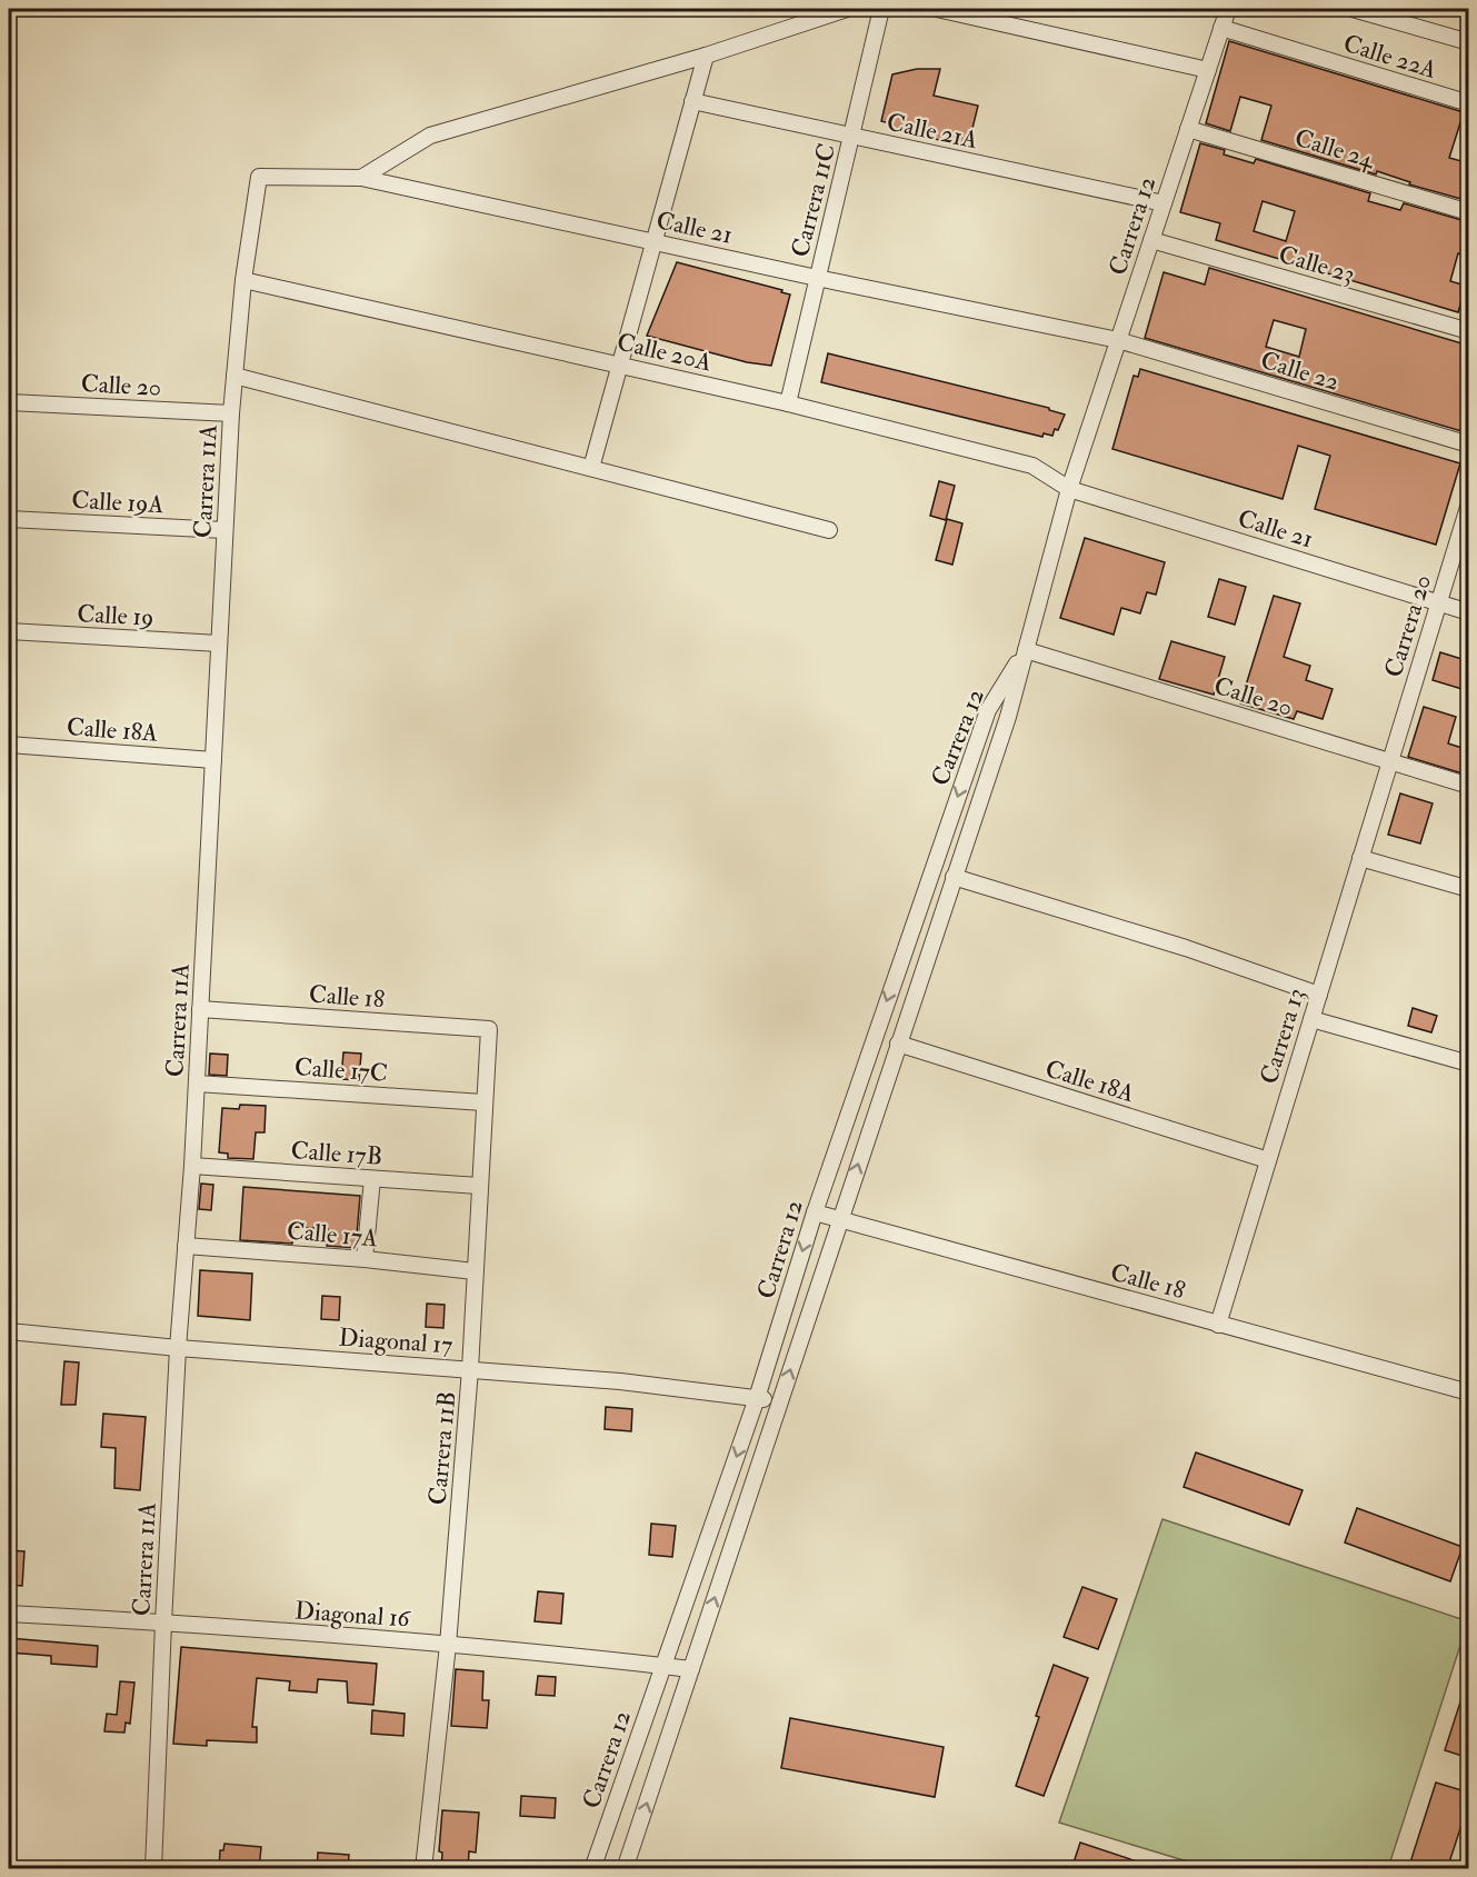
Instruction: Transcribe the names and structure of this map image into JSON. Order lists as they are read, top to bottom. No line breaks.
{"streets":{"street":["Calle 22A","Calle 21A","Calle 24","Carrera 11C","Carrera 12","Calle 21","Calle 23","Calle 20A","Calle 22","Calle 20","Carrera 11A","Calle 19A","Calle 19","Carrera 20","Calle 18A","Calle 18","Carrera 13","Calle 17C","Calle 17B","Calle 17A","Diagonal 17","Carrera 11B","Diagonal 16"]},"crossings":[["Calle 22A","Carrera 12"],["Calle 21A","Carrera 11C"],["Calle 21A","Carrera 12"],["Calle 24","Carrera 12"],["Carrera 11C","Calle 21"],["Carrera 11C","Calle 20A"],["Carrera 12","Calle 21"],["Carrera 12","Calle 23"],["Carrera 12","Calle 20A"],["Carrera 12","Calle 22"],["Carrera 12","Calle 20"],["Carrera 12","Calle 18A"],["Carrera 12","Calle 18"],["Carrera 12","Diagonal 17"],["Carrera 12","Diagonal 16"],["Calle 21","Calle 20A"],["Calle 21","Calle 22"],["Calle 21","Carrera 11A"],["Calle 21","Carrera 20"],["Calle 20A","Carrera 11A"],["Calle 20","Carrera 11A"],["Calle 20","Carrera 20"],["Calle 20","Carrera 13"],["Carrera 11A","Calle 19A"],["Carrera 11A","Calle 19"],["Carrera 11A","Calle 18A"],["Carrera 11A","Calle 18"],["Carrera 11A","Calle 17C"],["Carrera 11A","Calle 17B"],["Carrera 11A","Calle 17A"],["Carrera 11A","Diagonal 17"],["Carrera 11A","Diagonal 16"],["Carrera 20","Carrera 13"],["Calle 18A","Carrera 13"],["Calle 18","Carrera 13"],["Calle 18","Carrera 11B"],["Calle 17C","Carrera 11B"],["Calle 17B","Carrera 11B"],["Calle 17A","Carrera 11B"],["Diagonal 17","Carrera 11B"],["Carrera 11B","Diagonal 16"]]}
